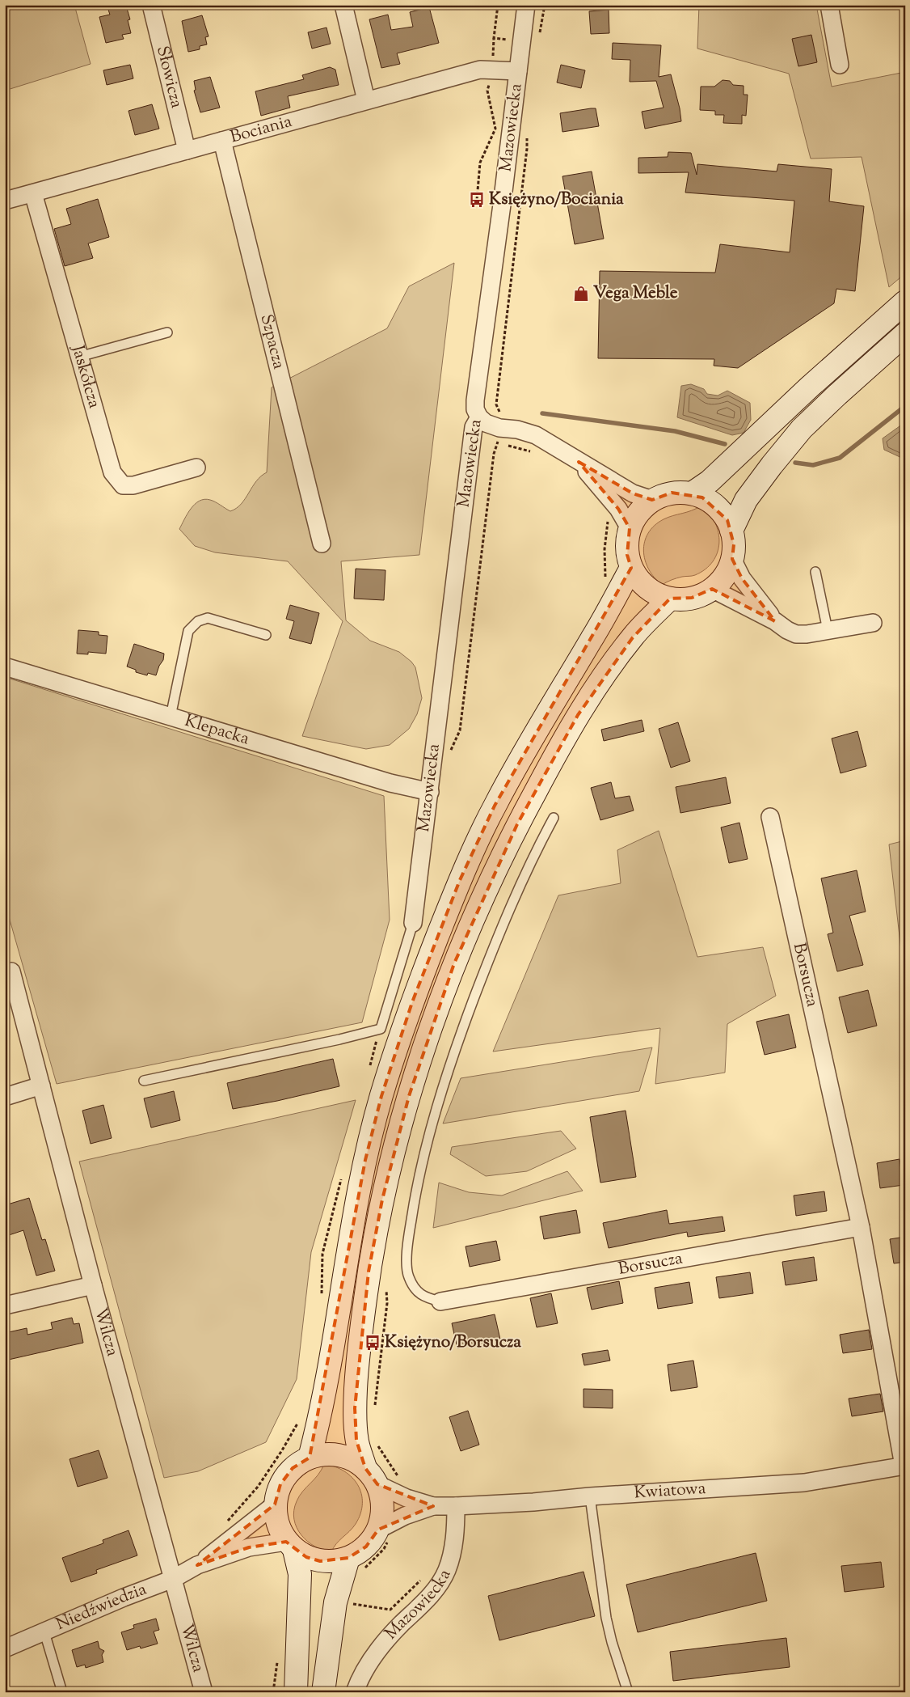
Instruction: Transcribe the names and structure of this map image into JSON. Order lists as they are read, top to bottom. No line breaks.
{"streets":{"street":["Słowicza","Mazowiecka","Bociania","Szpacza","Jaskółcza","Klepacka","Borsucza","Wilcza","Kwiatowa","Niedźwiedzia"]},"crossings":[["Słowicza","Bociania"],["Mazowiecka","Bociania"],["Mazowiecka","Klepacka"],["Mazowiecka","Kwiatowa"],["Bociania","Szpacza"],["Bociania","Jaskółcza"],["Borsucza","Kwiatowa"],["Wilcza","Niedźwiedzia"],["Kwiatowa","Niedźwiedzia"]],"places":{"bus stop":["Księżyno/Bociania","Księżyno/Borsucza"],"shop":["Vega Meble"]}}
